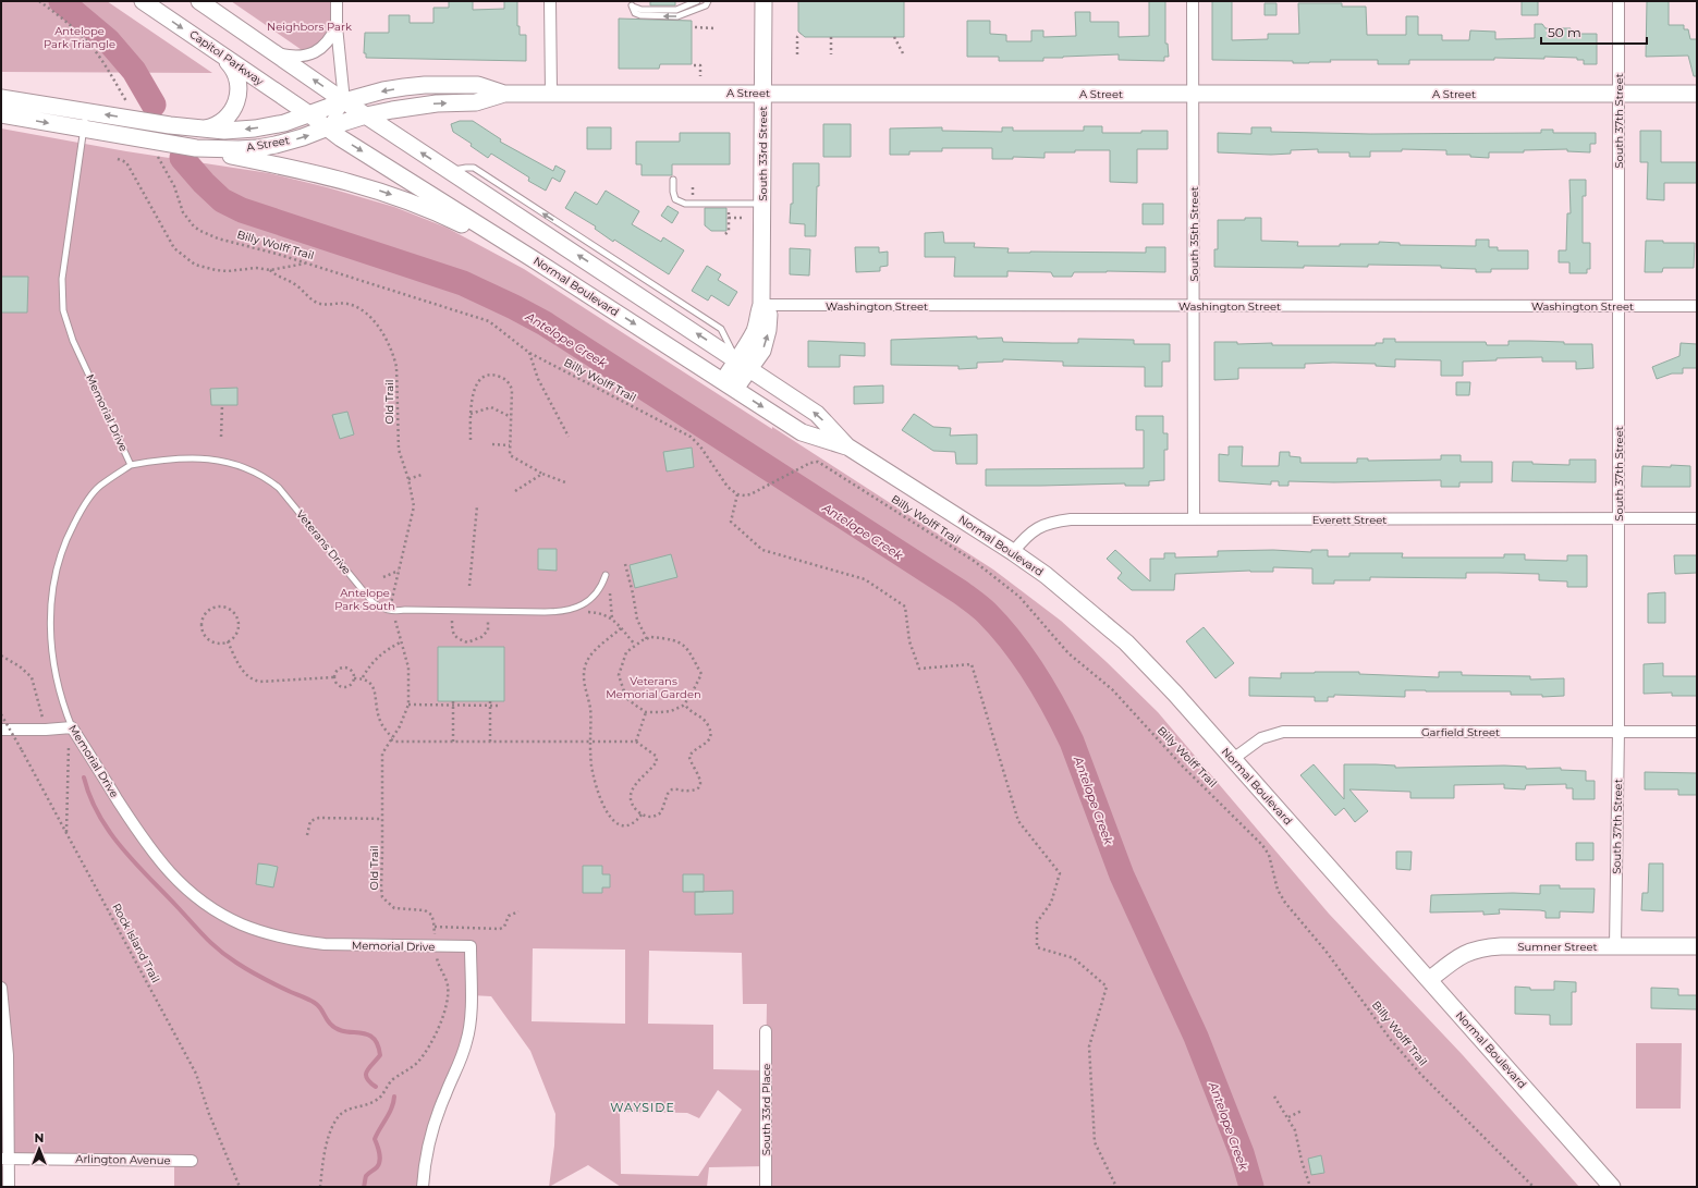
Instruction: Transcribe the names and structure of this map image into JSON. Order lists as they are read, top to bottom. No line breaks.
{"streets":{"main road":["Capitol Parkway","A Street","South 33rd Street","Normal Boulevard","Sumner Street"],"street":["South 37th Street","South 35th Street","Washington Street","Memorial Drive","Everett Street","Garfield Street","South 33rd Place","Arlington Avenue"],"lane":["Veterans Drive"],"path":["Billy Wolff Trail","Old Trail","Rock Island Trail"]},"crossings":[["Capitol Parkway","A Street"],["Capitol Parkway","Normal Boulevard"],["A Street","South 37th Street"],["A Street","South 33rd Street"],["A Street","South 35th Street"],["A Street","Normal Boulevard"],["A Street","Memorial Drive"],["South 37th Street","Washington Street"],["South 37th Street","Everett Street"],["South 37th Street","Garfield Street"],["South 37th Street","Sumner Street"],["South 33rd Street","Normal Boulevard"],["South 33rd Street","Washington Street"],["South 35th Street","Washington Street"],["South 35th Street","Everett Street"],["Normal Boulevard","Everett Street"],["Normal Boulevard","Garfield Street"],["Normal Boulevard","Sumner Street"],["Memorial Drive","Veterans Drive"]],"districts":["WAYSIDE"],"water":["Antelope Creek"],"parks":["Neighbors Park","Antelope Park Triangle","Antelope Park South","Veterans Memorial Garden"],"scale_bar":"50 m","north":"top"}
